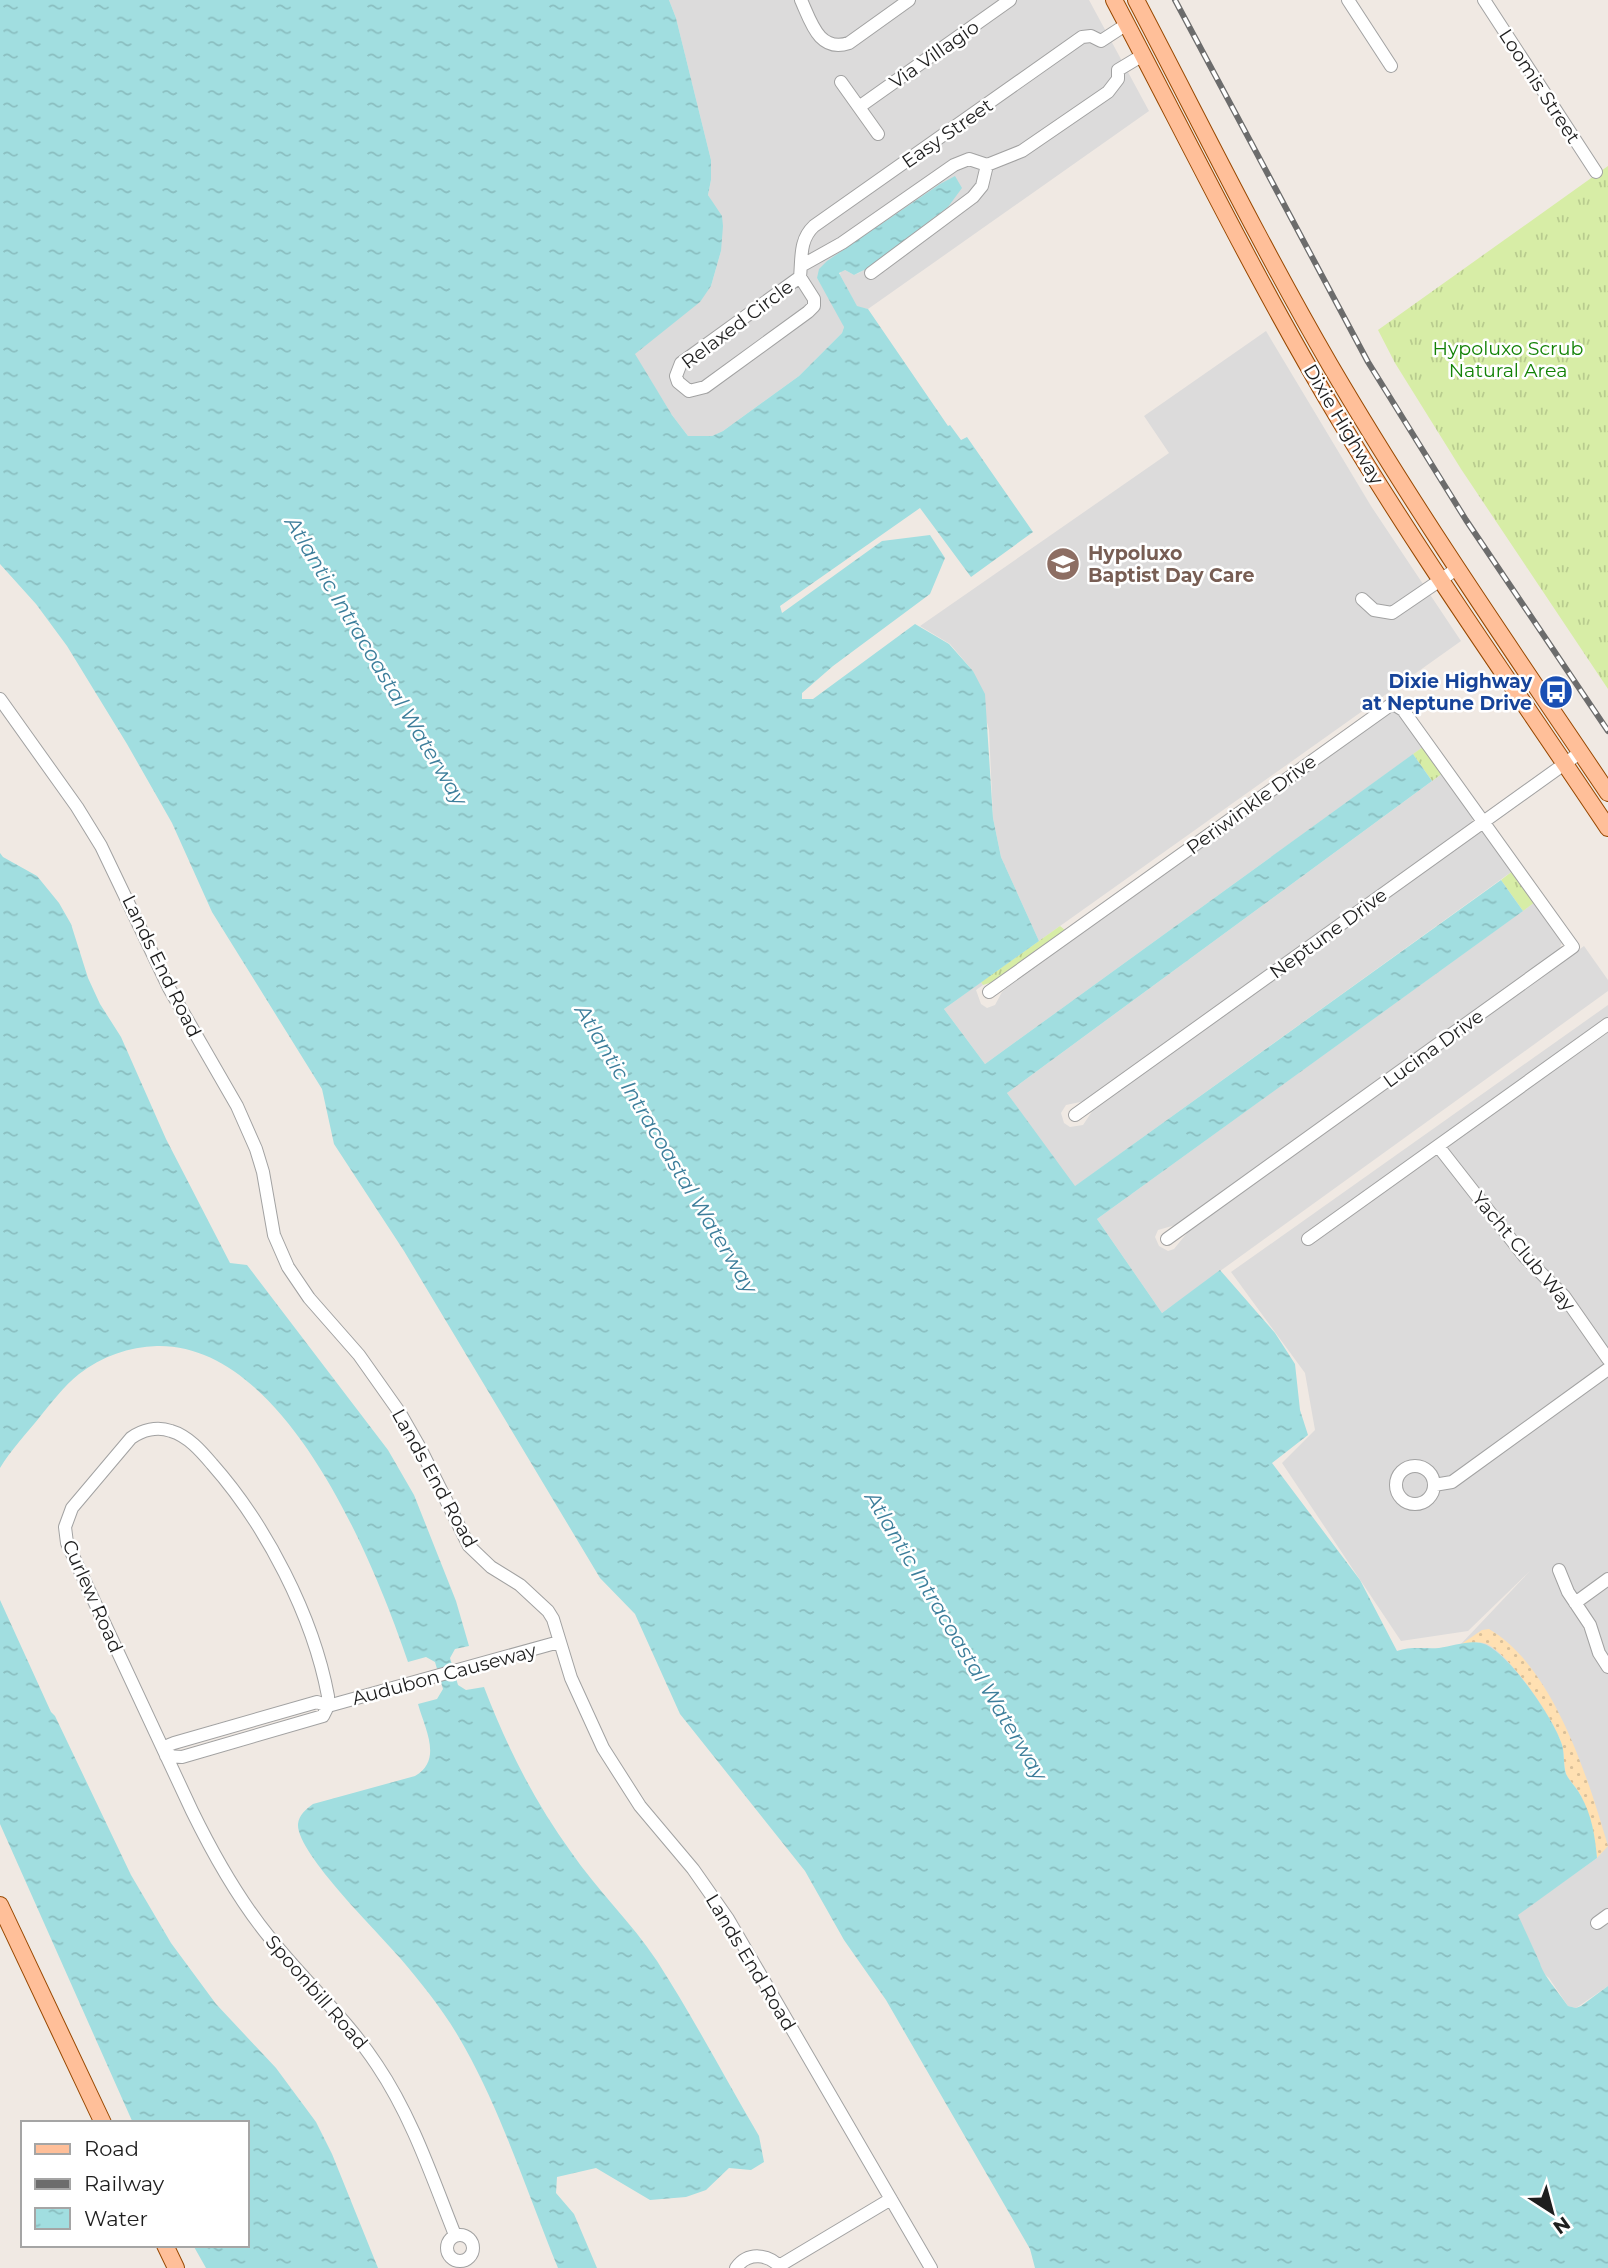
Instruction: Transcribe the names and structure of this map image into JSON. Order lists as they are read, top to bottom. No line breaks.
{"streets":{"main road":["Dixie Highway"],"street":["Via Villagio","Loomis Street","Easy Street","Relaxed Circle","Periwinkle Drive","Neptune Drive","Lands End Road","Lucina Drive","Yacht Club Way","Curlew Road","Audubon Causeway","Spoonbill Road"]},"crossings":[["Easy Street","Relaxed Circle"],["Easy Street","Dixie Highway"],["Dixie Highway","Neptune Drive"],["Periwinkle Drive","Neptune Drive"],["Periwinkle Drive","Lucina Drive"],["Neptune Drive","Lucina Drive"],["Lands End Road","Audubon Causeway"],["Curlew Road","Audubon Causeway"],["Curlew Road","Spoonbill Road"],["Audubon Causeway","Spoonbill Road"]],"water":["Atlantic Intracoastal Waterway"],"parks":["Hypoluxo Scrub Natural Area"],"places":{"school or university":["Hypoluxo Baptist Day Care"],"bus stop":["Dixie Highway at Neptune Drive"]},"legend":["Road","Railway","Water"],"north":"bottom right"}
